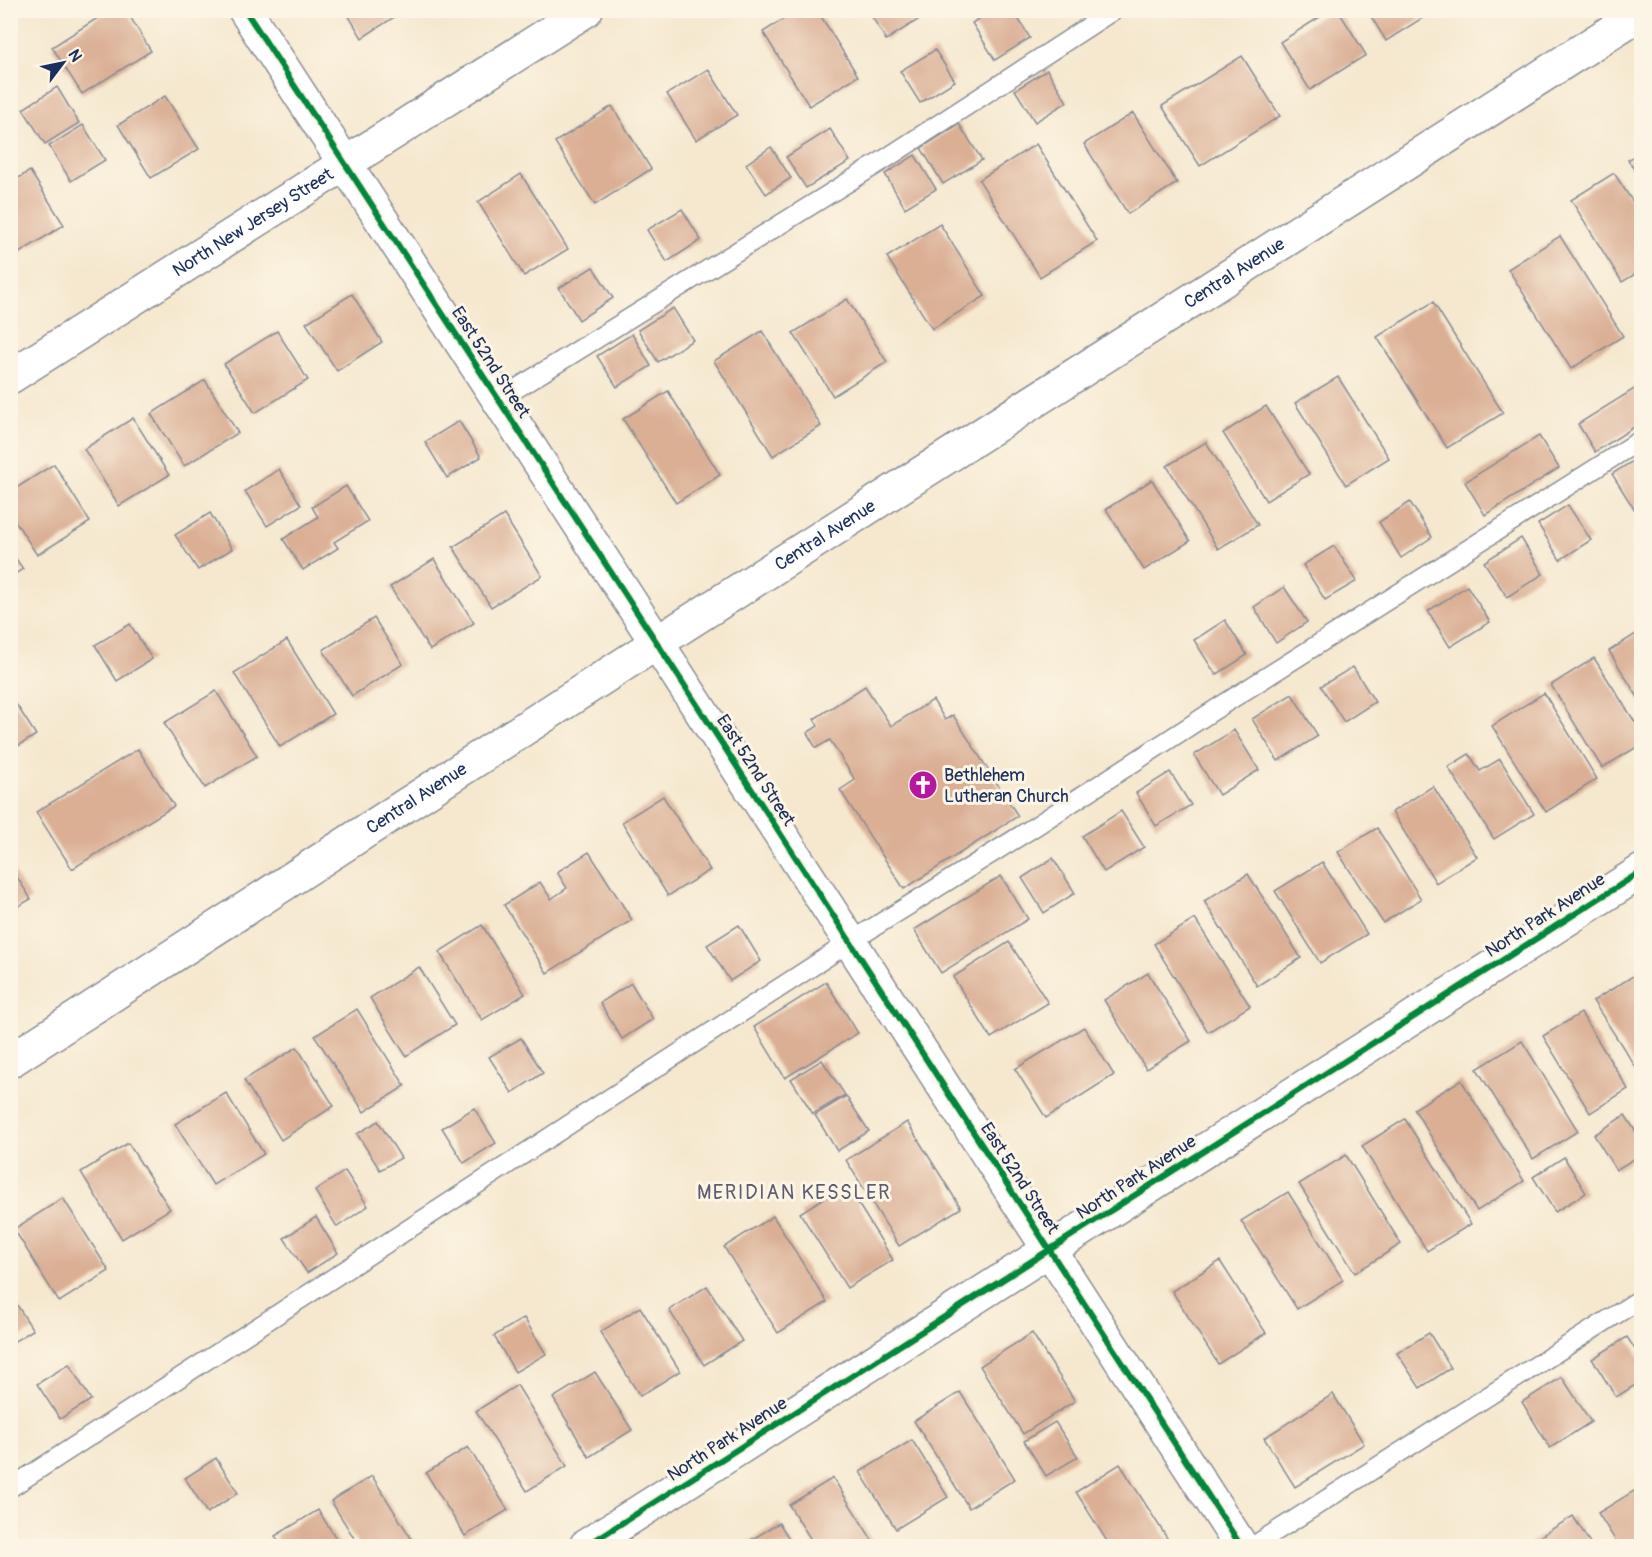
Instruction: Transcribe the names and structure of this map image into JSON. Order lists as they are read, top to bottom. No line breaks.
{"streets":{"street":["North New Jersey Street","Central Avenue","East 52nd Street","North Park Avenue"]},"crossings":[["North New Jersey Street","East 52nd Street"],["Central Avenue","East 52nd Street"],["East 52nd Street","North Park Avenue"]],"districts":["MERIDIAN KESSLER"],"places":{"church":["Bethlehem Lutheran Church"]},"north":"top right"}
